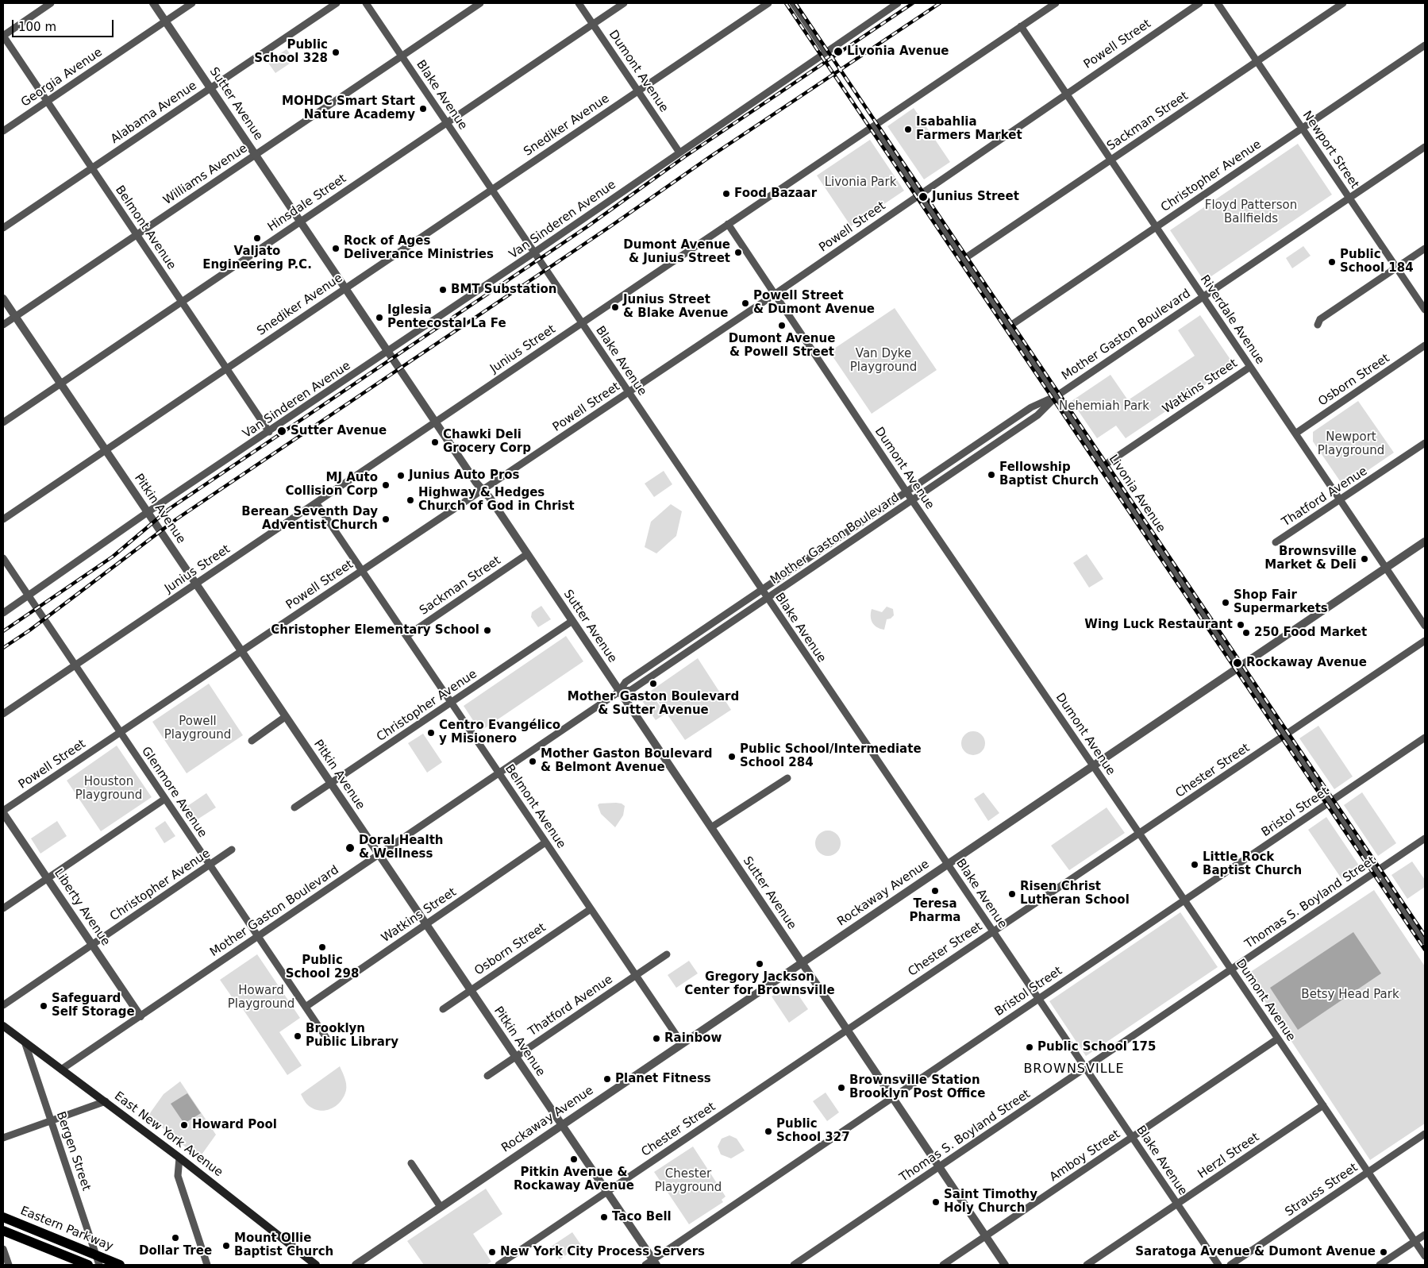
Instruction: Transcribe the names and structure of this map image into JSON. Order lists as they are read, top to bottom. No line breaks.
{"streets":{"main road":["East New York Avenue","Eastern Parkway"],"street":["Powell Street","Dumont Avenue","Georgia Avenue","Blake Avenue","Sutter Avenue","Alabama Avenue","Sackman Street","Snediker Avenue","Newport Street","Williams Avenue","Christopher Avenue","Hinsdale Street","Van Sinderen Avenue","Belmont Avenue","Riverdale Avenue","Mother Gaston Boulevard","Junius Street","Osborn Street","Watkins Street","Livonia Avenue","Thatford Avenue","Pitkin Avenue","Chester Street","Glenmore Avenue","Bristol Street","Rockaway Avenue","Thomas S. Boyland Street","Liberty Avenue","Bergen Street","Amboy Street","Herzl Street","Strauss Street"]},"crossings":[["Powell Street","Dumont Avenue"],["Powell Street","Blake Avenue"],["Powell Street","Sutter Avenue"],["Powell Street","Belmont Avenue"],["Powell Street","Riverdale Avenue"],["Powell Street","Livonia Avenue"],["Powell Street","Pitkin Avenue"],["Powell Street","Glenmore Avenue"],["Powell Street","Liberty Avenue"],["Dumont Avenue","Snediker Avenue"],["Dumont Avenue","Hinsdale Street"],["Dumont Avenue","Van Sinderen Avenue"],["Dumont Avenue","Mother Gaston Boulevard"],["Dumont Avenue","Junius Street"],["Dumont Avenue","Chester Street"],["Dumont Avenue","Bristol Street"],["Dumont Avenue","Rockaway Avenue"],["Dumont Avenue","Thomas S. Boyland Street"],["Dumont Avenue","Amboy Street"],["Dumont Avenue","Herzl Street"],["Dumont Avenue","Strauss Street"],["Georgia Avenue","Sutter Avenue"],["Georgia Avenue","Belmont Avenue"],["Blake Avenue","Snediker Avenue"],["Blake Avenue","Williams Avenue"],["Blake Avenue","Hinsdale Street"],["Blake Avenue","Van Sinderen Avenue"],["Blake Avenue","Mother Gaston Boulevard"],["Blake Avenue","Junius Street"],["Blake Avenue","Chester Street"],["Blake Avenue","Bristol Street"],["Blake Avenue","Rockaway Avenue"],["Blake Avenue","Thomas S. Boyland Street"],["Blake Avenue","Amboy Street"],["Blake Avenue","Herzl Street"],["Sutter Avenue","Alabama Avenue"],["Sutter Avenue","Sackman Street"],["Sutter Avenue","Snediker Avenue"],["Sutter Avenue","Williams Avenue"],["Sutter Avenue","Christopher Avenue"],["Sutter Avenue","Hinsdale Street"],["Sutter Avenue","Van Sinderen Avenue"],["Sutter Avenue","Mother Gaston Boulevard"],["Sutter Avenue","Junius Street"],["Sutter Avenue","Chester Street"],["Sutter Avenue","Bristol Street"],["Sutter Avenue","Rockaway Avenue"],["Sutter Avenue","Thomas S. Boyland Street"],["Sutter Avenue","Amboy Street"],["Alabama Avenue","Belmont Avenue"],["Sackman Street","Newport Street"],["Sackman Street","Belmont Avenue"],["Sackman Street","Riverdale Avenue"],["Sackman Street","Livonia Avenue"],["Snediker Avenue","Belmont Avenue"],["Snediker Avenue","Pitkin Avenue"],["Newport Street","Christopher Avenue"],["Newport Street","Mother Gaston Boulevard"],["Williams Avenue","Belmont Avenue"],["Williams Avenue","Pitkin Avenue"],["Christopher Avenue","Belmont Avenue"],["Christopher Avenue","Riverdale Avenue"],["Christopher Avenue","Livonia Avenue"],["Christopher Avenue","Pitkin Avenue"],["Christopher Avenue","Glenmore Avenue"],["Christopher Avenue","Liberty Avenue"],["Hinsdale Street","Belmont Avenue"],["Hinsdale Street","Pitkin Avenue"],["Van Sinderen Avenue","Belmont Avenue"],["Van Sinderen Avenue","Pitkin Avenue"],["Van Sinderen Avenue","Glenmore Avenue"],["Belmont Avenue","Mother Gaston Boulevard"],["Belmont Avenue","Junius Street"],["Belmont Avenue","Osborn Street"],["Belmont Avenue","Watkins Street"],["Belmont Avenue","Thatford Avenue"],["Belmont Avenue","Rockaway Avenue"],["Riverdale Avenue","Mother Gaston Boulevard"],["Riverdale Avenue","Junius Street"],["Riverdale Avenue","Osborn Street"],["Riverdale Avenue","Watkins Street"],["Riverdale Avenue","Thatford Avenue"],["Riverdale Avenue","Rockaway Avenue"],["Mother Gaston Boulevard","Livonia Avenue"],["Mother Gaston Boulevard","Pitkin Avenue"],["Mother Gaston Boulevard","Glenmore Avenue"],["Mother Gaston Boulevard","Liberty Avenue"],["Mother Gaston Boulevard","East New York Avenue"],["Junius Street","Livonia Avenue"],["Junius Street","Pitkin Avenue"],["Junius Street","Glenmore Avenue"],["Osborn Street","Pitkin Avenue"],["Watkins Street","Livonia Avenue"],["Watkins Street","Pitkin Avenue"],["Watkins Street","Glenmore Avenue"],["Livonia Avenue","Chester Street"],["Livonia Avenue","Bristol Street"],["Livonia Avenue","Rockaway Avenue"],["Livonia Avenue","Thomas S. Boyland Street"],["Thatford Avenue","Pitkin Avenue"],["Pitkin Avenue","Chester Street"],["Pitkin Avenue","Bristol Street"],["Pitkin Avenue","Rockaway Avenue"],["East New York Avenue","Bergen Street"],["Bergen Street","Eastern Parkway"]],"districts":["BROWNSVILLE"],"parks":["Livonia Park","Floyd Patterson Ballfields","Van Dyke Playground","Nehemiah Park","Newport Playground","Powell Playground","Houston Playground","Howard Playground","Betsy Head Park","Chester Playground"],"places":["Livonia Avenue","Public School 328","MOHDC Smart Start Nature Academy","Isabahlia Farmers Market","Food Bazaar","Junius Street","Valjato Engineering P.C.","Rock of Ages Deliverance Ministries","Dumont Avenue & Junius Street","Public School 184","BMT Substation","Powell Street & Dumont Avenue","Junius Street & Blake Avenue","Iglesia Pentecostal La Fe","Dumont Avenue & Powell Street","Sutter Avenue","Chawki Deli Grocery Corp","Fellowship Baptist Church","Junius Auto Pros","MJ Auto Collision Corp","Highway & Hedges Church of God in Christ","Berean Seventh Day Adventist Church","Brownsville Market & Deli","Shop Fair Supermarkets","Wing Luck Restaurant","Christopher Elementary School","250 Food Market","Rockaway Avenue","Mother Gaston Boulevard & Sutter Avenue","Centro Evangélico y Misionero","Public School/Intermediate School 284","Mother Gaston Boulevard & Belmont Avenue","Doral Health & Wellness","Little Rock Baptist Church","Teresa Pharma","Risen Christ Lutheran School","Public School 298","Gregory Jackson Center for Brownsville","Safeguard Self Storage","Brooklyn Public Library","Rainbow","Public School 175","Planet Fitness","Brownsville Station Brooklyn Post Office","Howard Pool","Public School 327","Pitkin Avenue & Rockaway Avenue","Saint Timothy Holy Church","Taco Bell","Dollar Tree","Mount Ollie Baptist Church","New York City Process Servers","Saratoga Avenue & Dumont Avenue"],"scale_bar":"100 m"}
